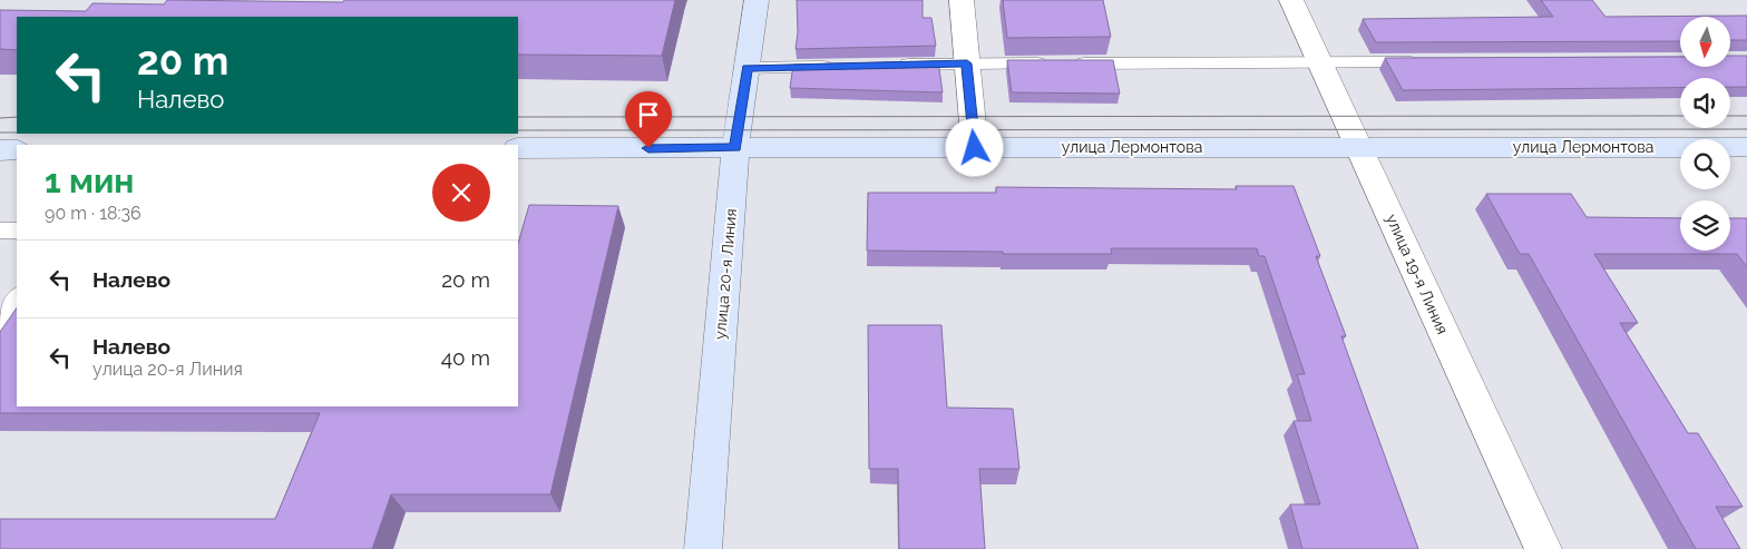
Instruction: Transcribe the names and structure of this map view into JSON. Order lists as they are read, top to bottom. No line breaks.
{"streets":{"main road":["улица Лермонтова","улица 20-я Линия"],"street":["улица 19-я Линия"]},"crossings":[["улица Лермонтова","улица 20-я Линия"],["улица Лермонтова","улица 19-я Линия"]],"north":"bottom","page":{"turn":["20 m","Налево"],"heading":["1 мин","90 m · 18:36"],"list":[{"name":"Налево","value":"20 m"},{"name":"Налево","note":"улица 20-я Линия","value":"40 m"}]}}
